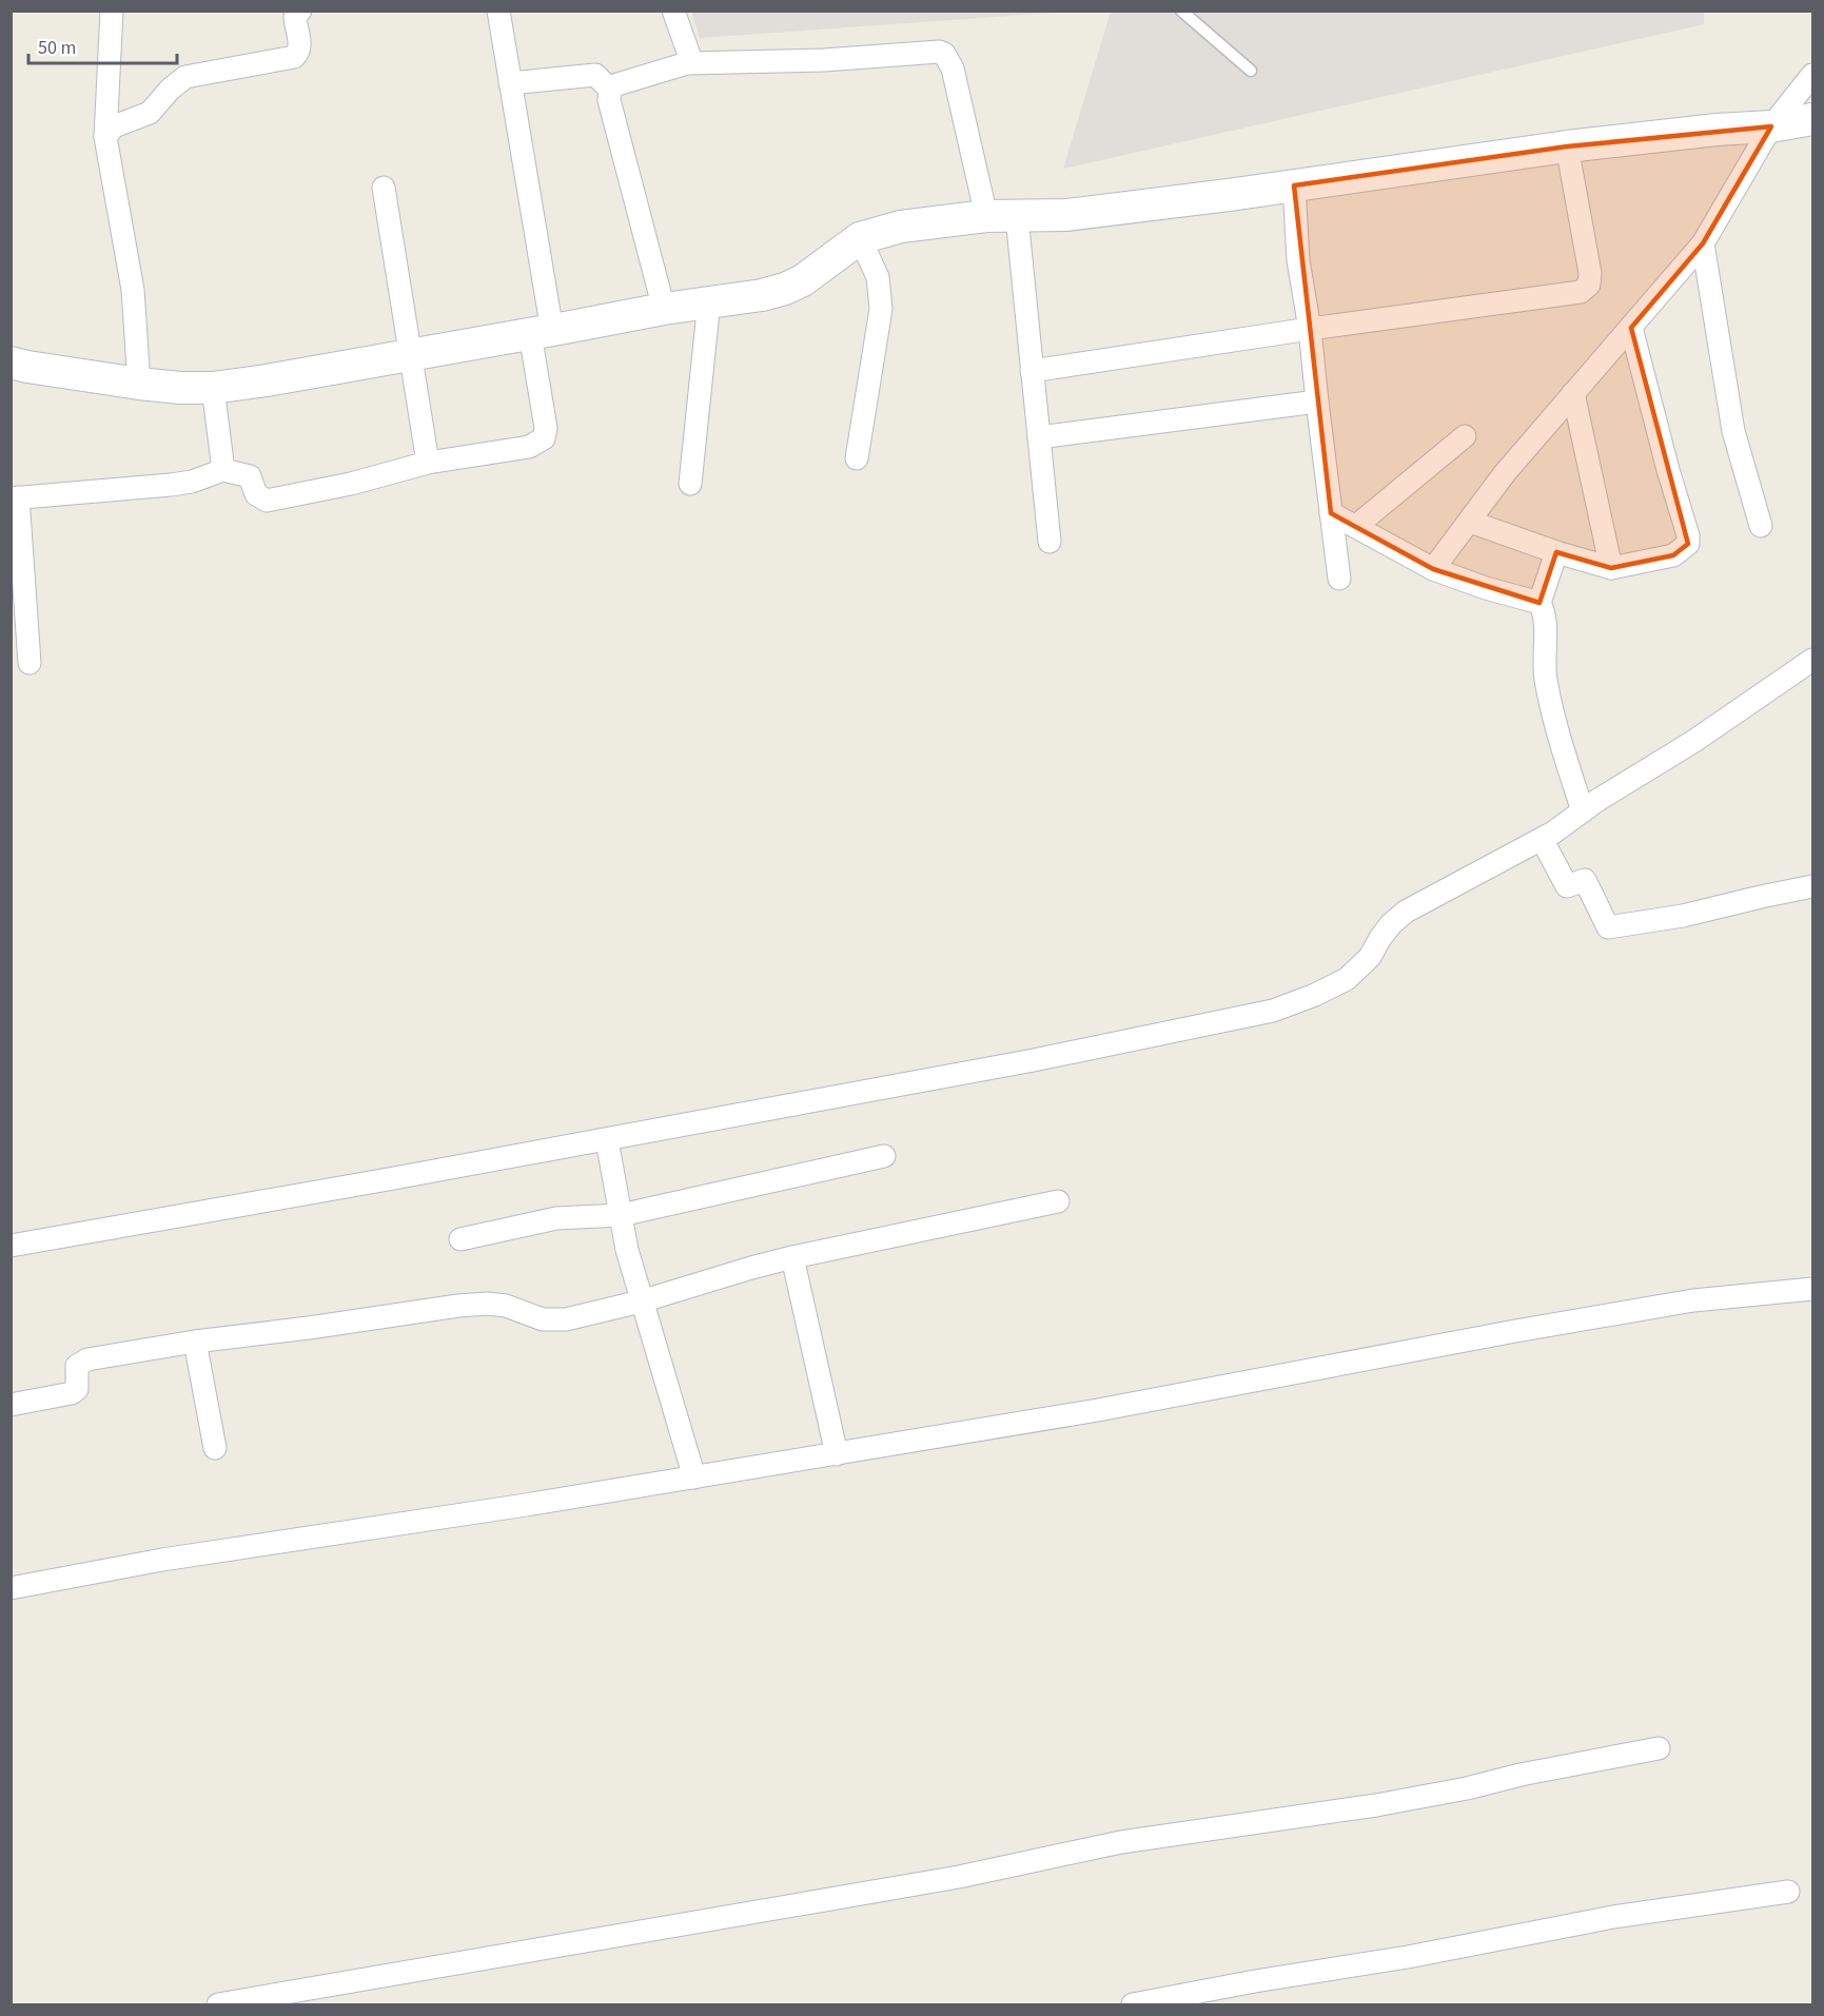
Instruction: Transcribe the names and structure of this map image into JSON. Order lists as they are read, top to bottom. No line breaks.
{"scale_bar":"50 m"}
